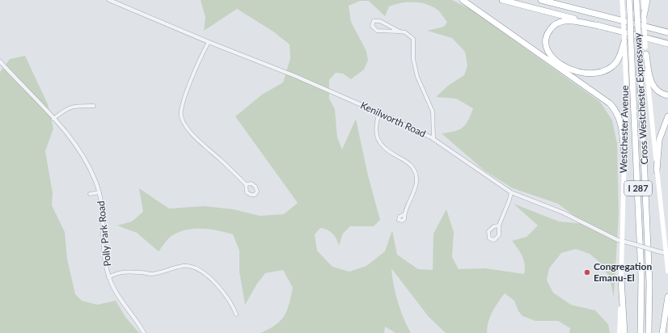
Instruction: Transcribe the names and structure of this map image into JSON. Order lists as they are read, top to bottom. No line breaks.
{"streets":{"highway":["Cross Westchester Expressway","I 287"],"main road":["Westchester Avenue"],"street":["Kenilworth Road","Polly Park Road"]},"crossings":[["Kenilworth Road","Westchester Avenue"]],"places":["Congregation Emanu-El"]}
